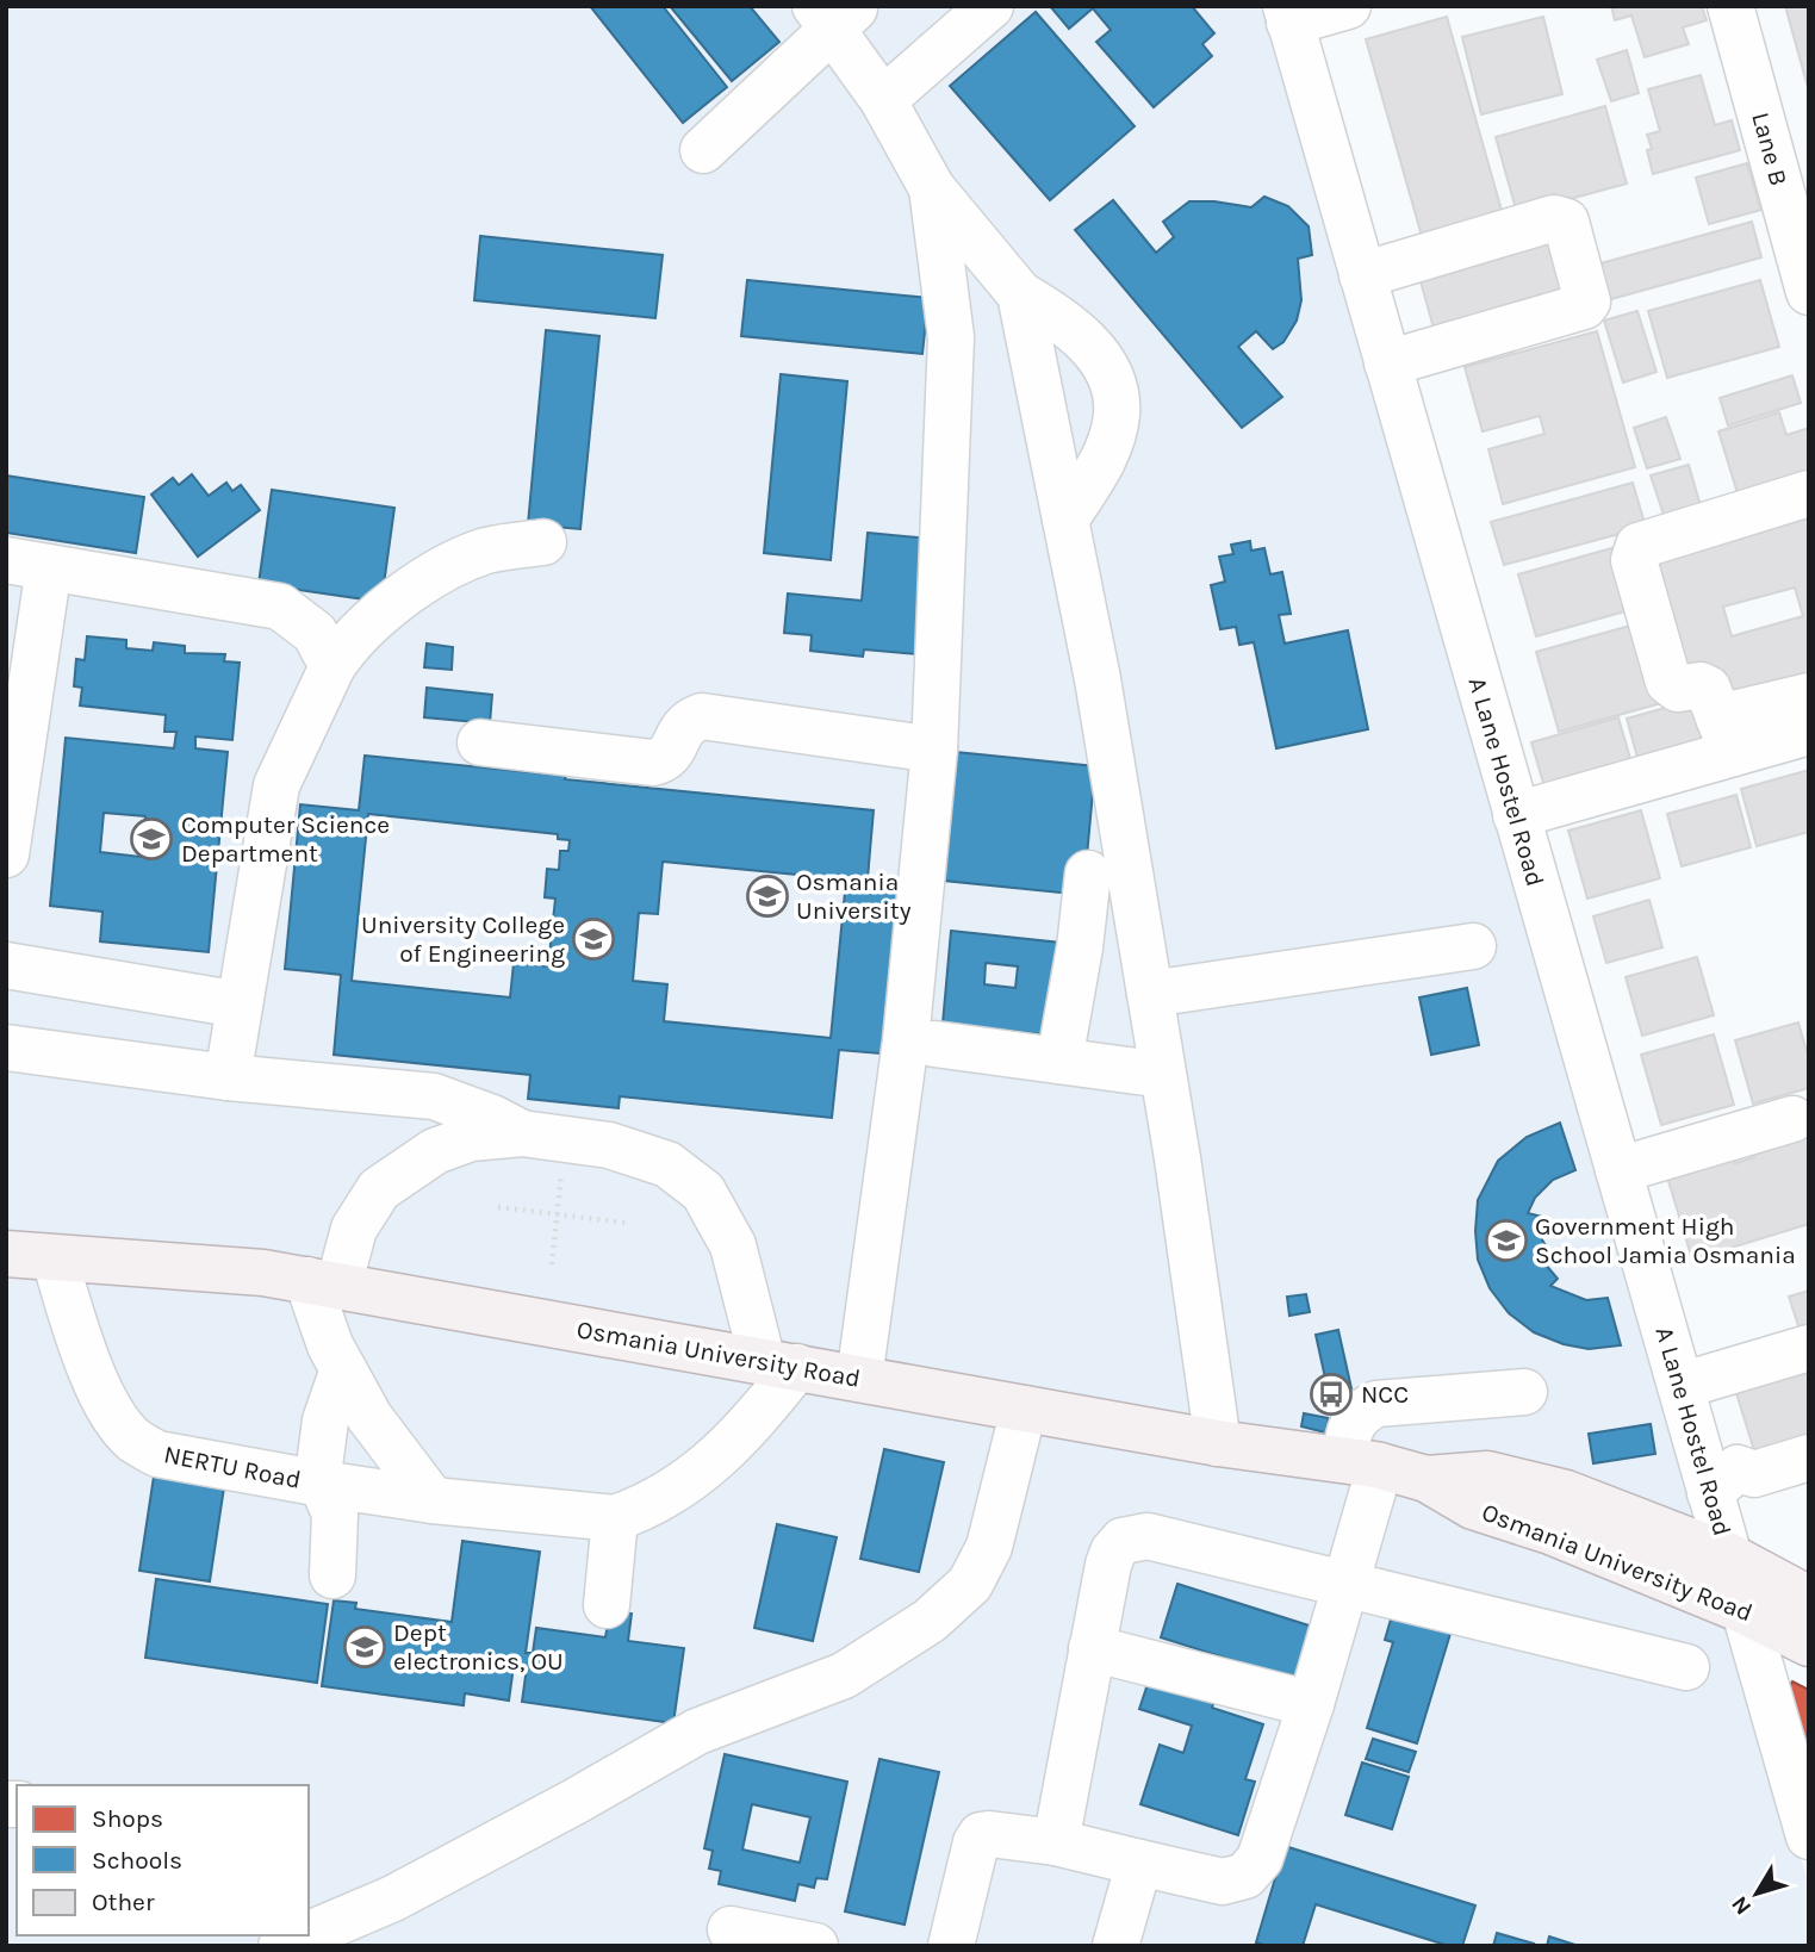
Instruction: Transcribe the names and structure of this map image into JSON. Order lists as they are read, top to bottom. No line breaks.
{"streets":{"main road":["Osmania University Road"],"street":["Lane B","A Lane Hostel Road","NERTU Road"]},"crossings":[["A Lane Hostel Road","Osmania University Road"],["Osmania University Road","NERTU Road"]],"places":{"school or university":["Computer Science Department","Osmania University","University College of Engineering","Government High School Jamia Osmania","Dept electronics, OU"],"bus stop":["NCC"]},"legend":["Shops","Schools","Other"],"north":"bottom left"}
